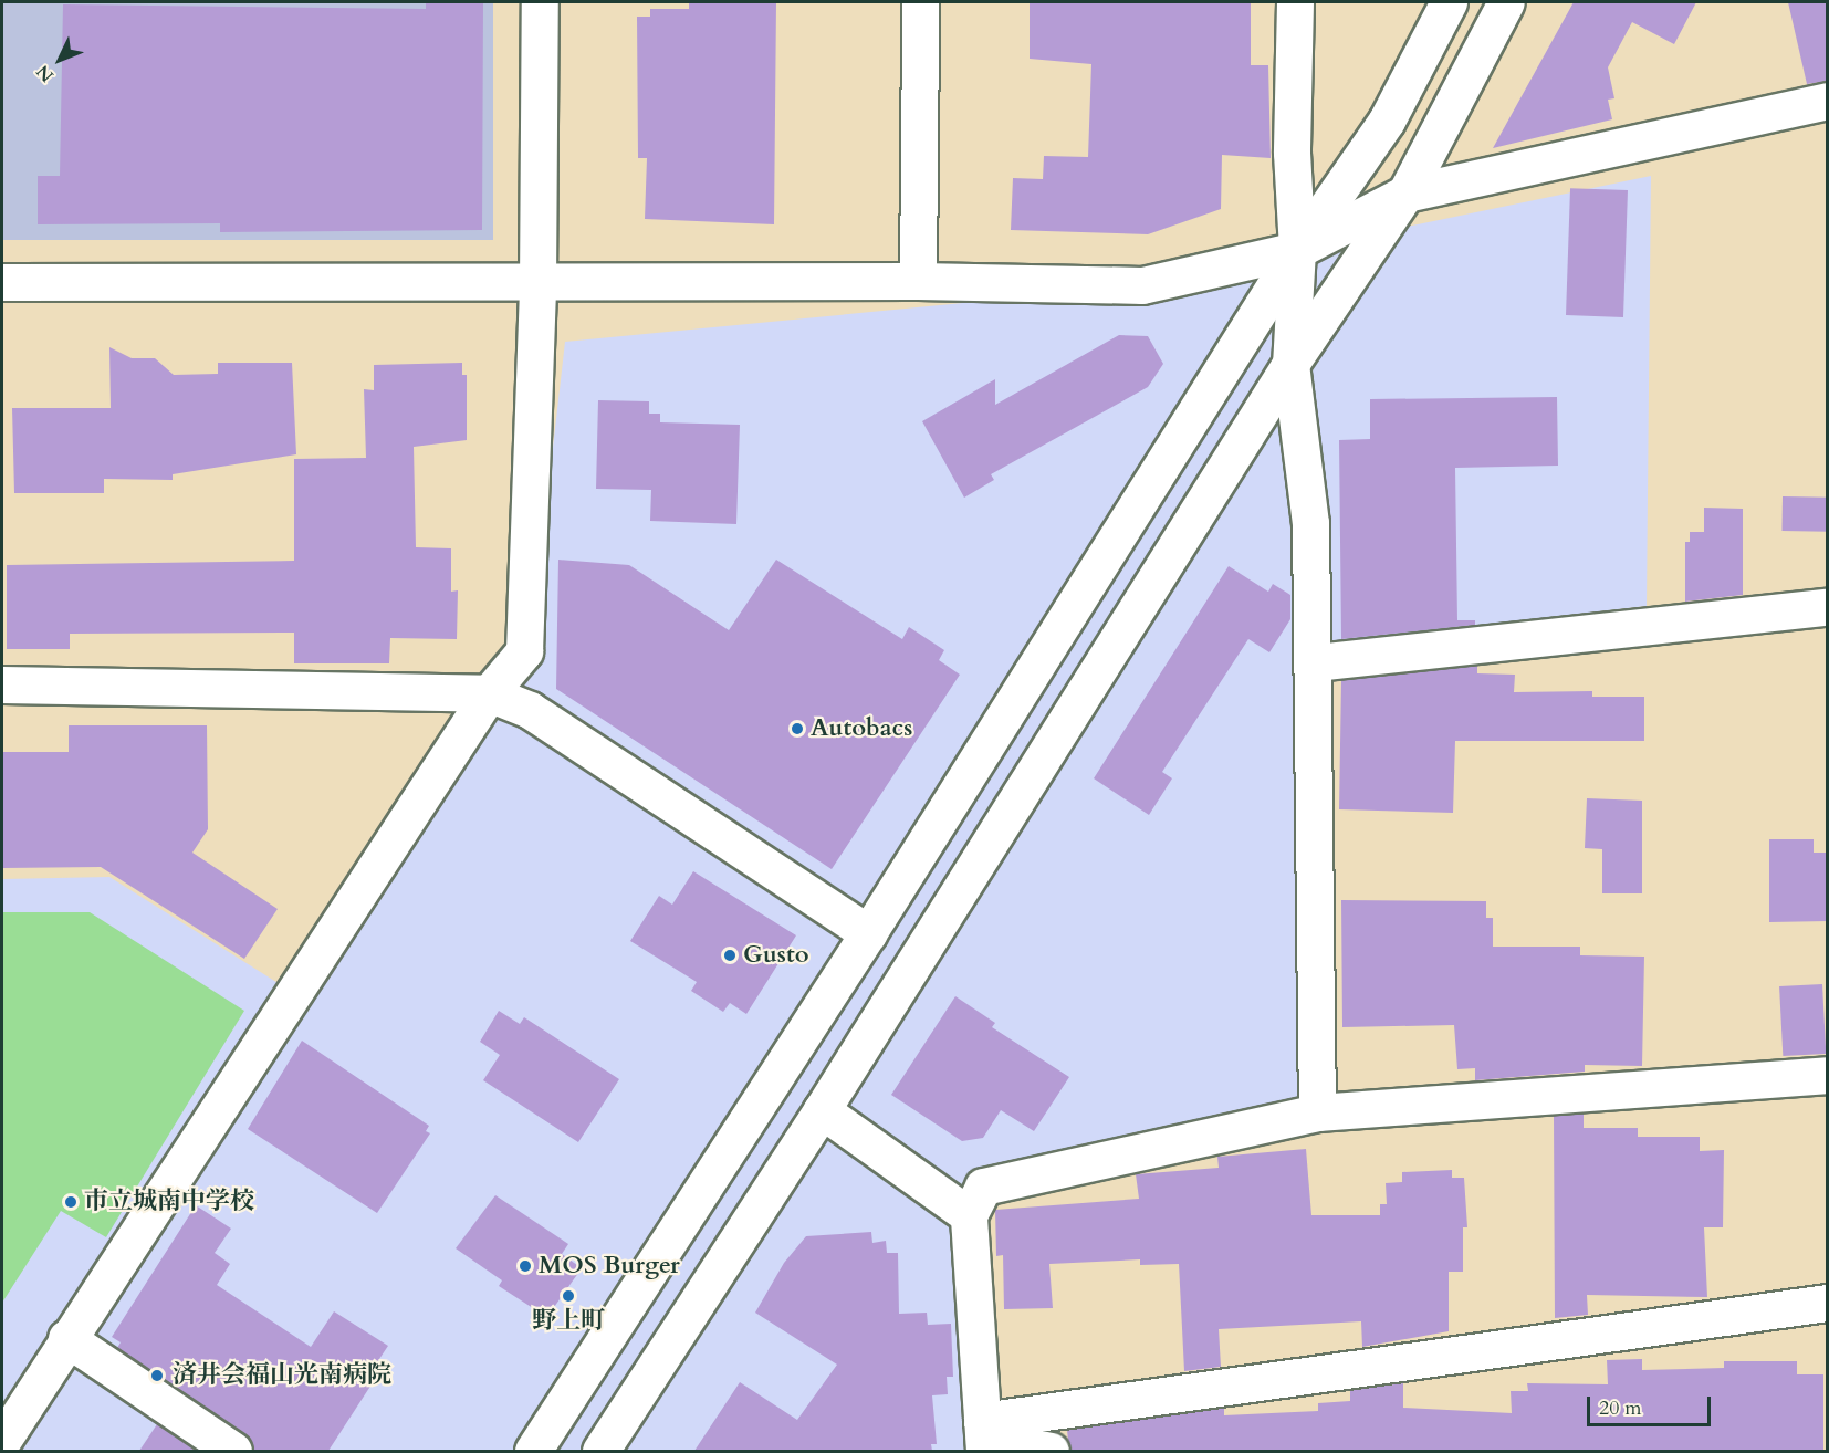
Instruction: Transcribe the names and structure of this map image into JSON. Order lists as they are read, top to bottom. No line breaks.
{"places":["Autobacs","Gusto","市立城南中学校","MOS Burger","野上町","済井会福山光南病院"],"scale_bar":"20 m","north":"bottom left"}
